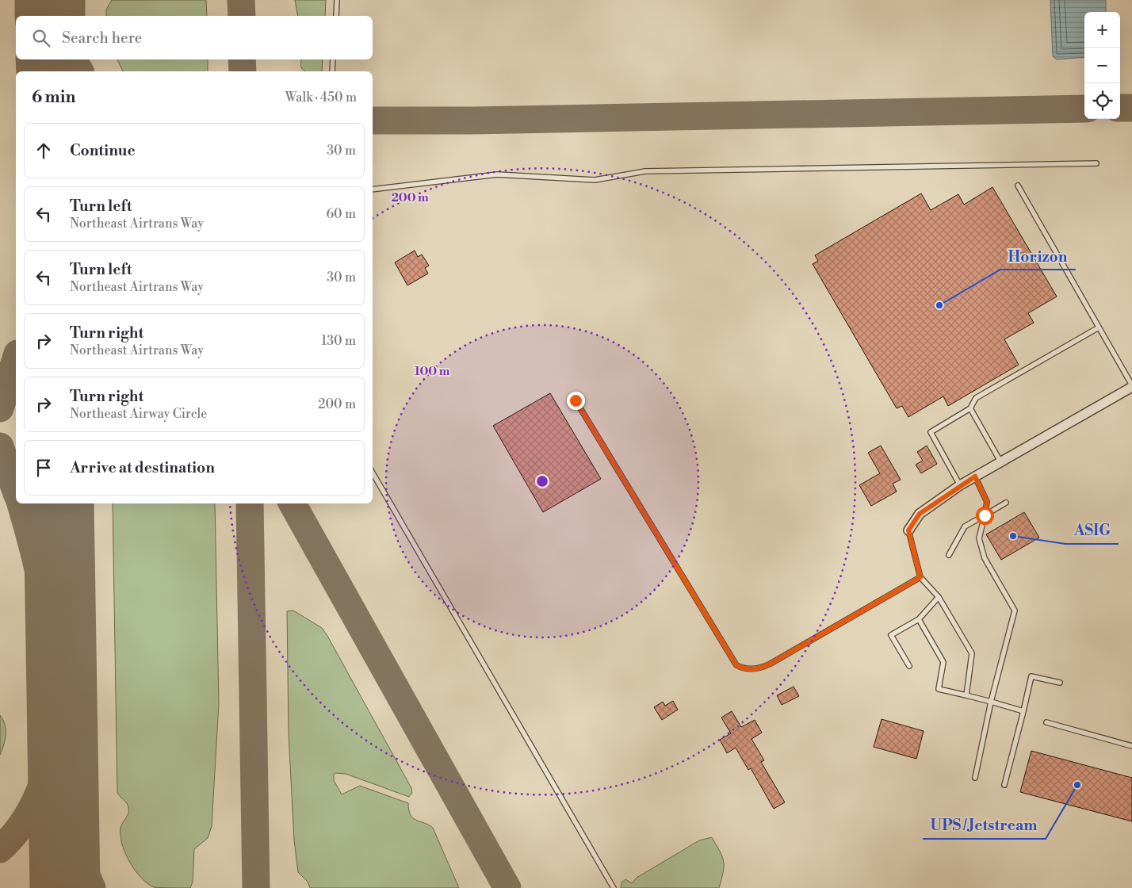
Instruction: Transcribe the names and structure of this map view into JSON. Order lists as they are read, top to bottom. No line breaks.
{"places":["Horizon","ASIG","UPS / Jetstream"],"page":{"map_buttons":["+","−"],"search":"Search here","heading":["6 min","Walk · 450 m"],"list":[["Continue","30 m"],["Turn left","Northeast Airtrans Way","60 m"],["Turn left","Northeast Airtrans Way","30 m"],["Turn right","Northeast Airtrans Way","130 m"],["Turn right","Northeast Airway Circle","200 m"],"Arrive at destination"]},"rings":["200 m","100 m"]}
